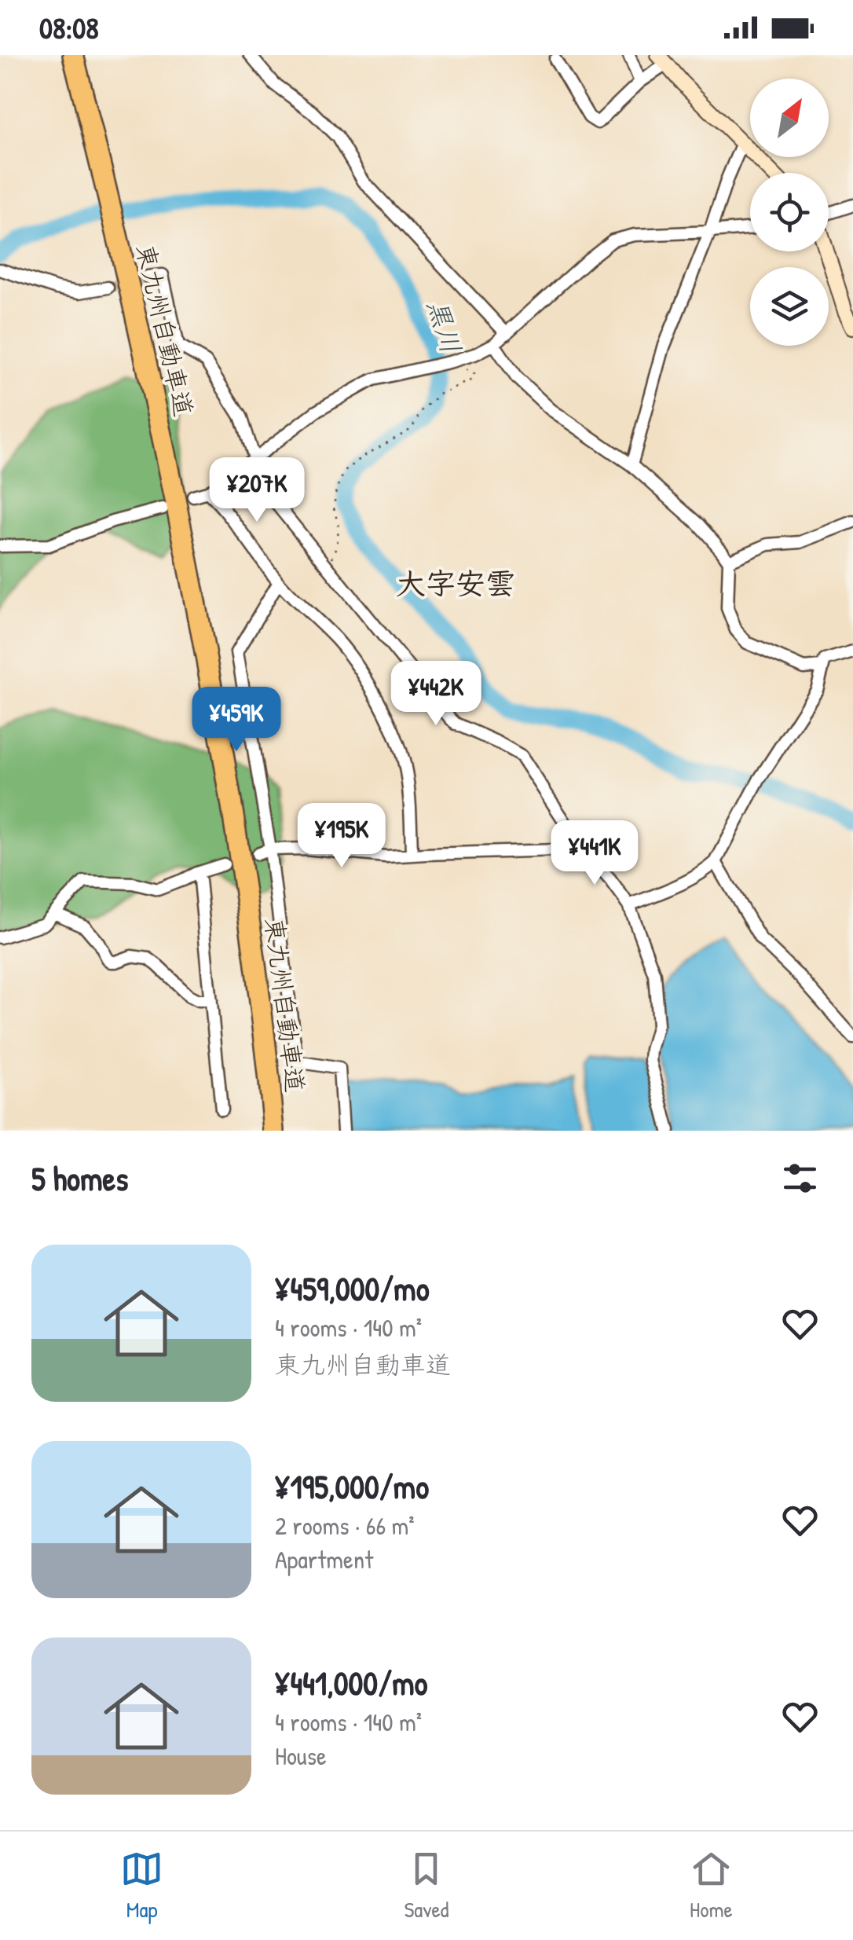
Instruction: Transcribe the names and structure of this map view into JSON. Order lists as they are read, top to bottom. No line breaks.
{"streets":{"highway":["東九州自動車道"]},"districts":["大字安雲"],"water":["黒川"],"north":"top right","page":{"status":"08:08","price":["¥207K","¥442K","¥459K","¥195K","¥441K"],"heading":"5 homes","list":[{"name":"¥459,000/mo","note":"4 rooms · 140 m² · 東九州自動車道"},{"name":"¥195,000/mo","note":"2 rooms · 66 m² · Apartment"},{"name":"¥441,000/mo","note":"4 rooms · 140 m² · House"}],"tabs":["Map","Saved","Home"]}}
